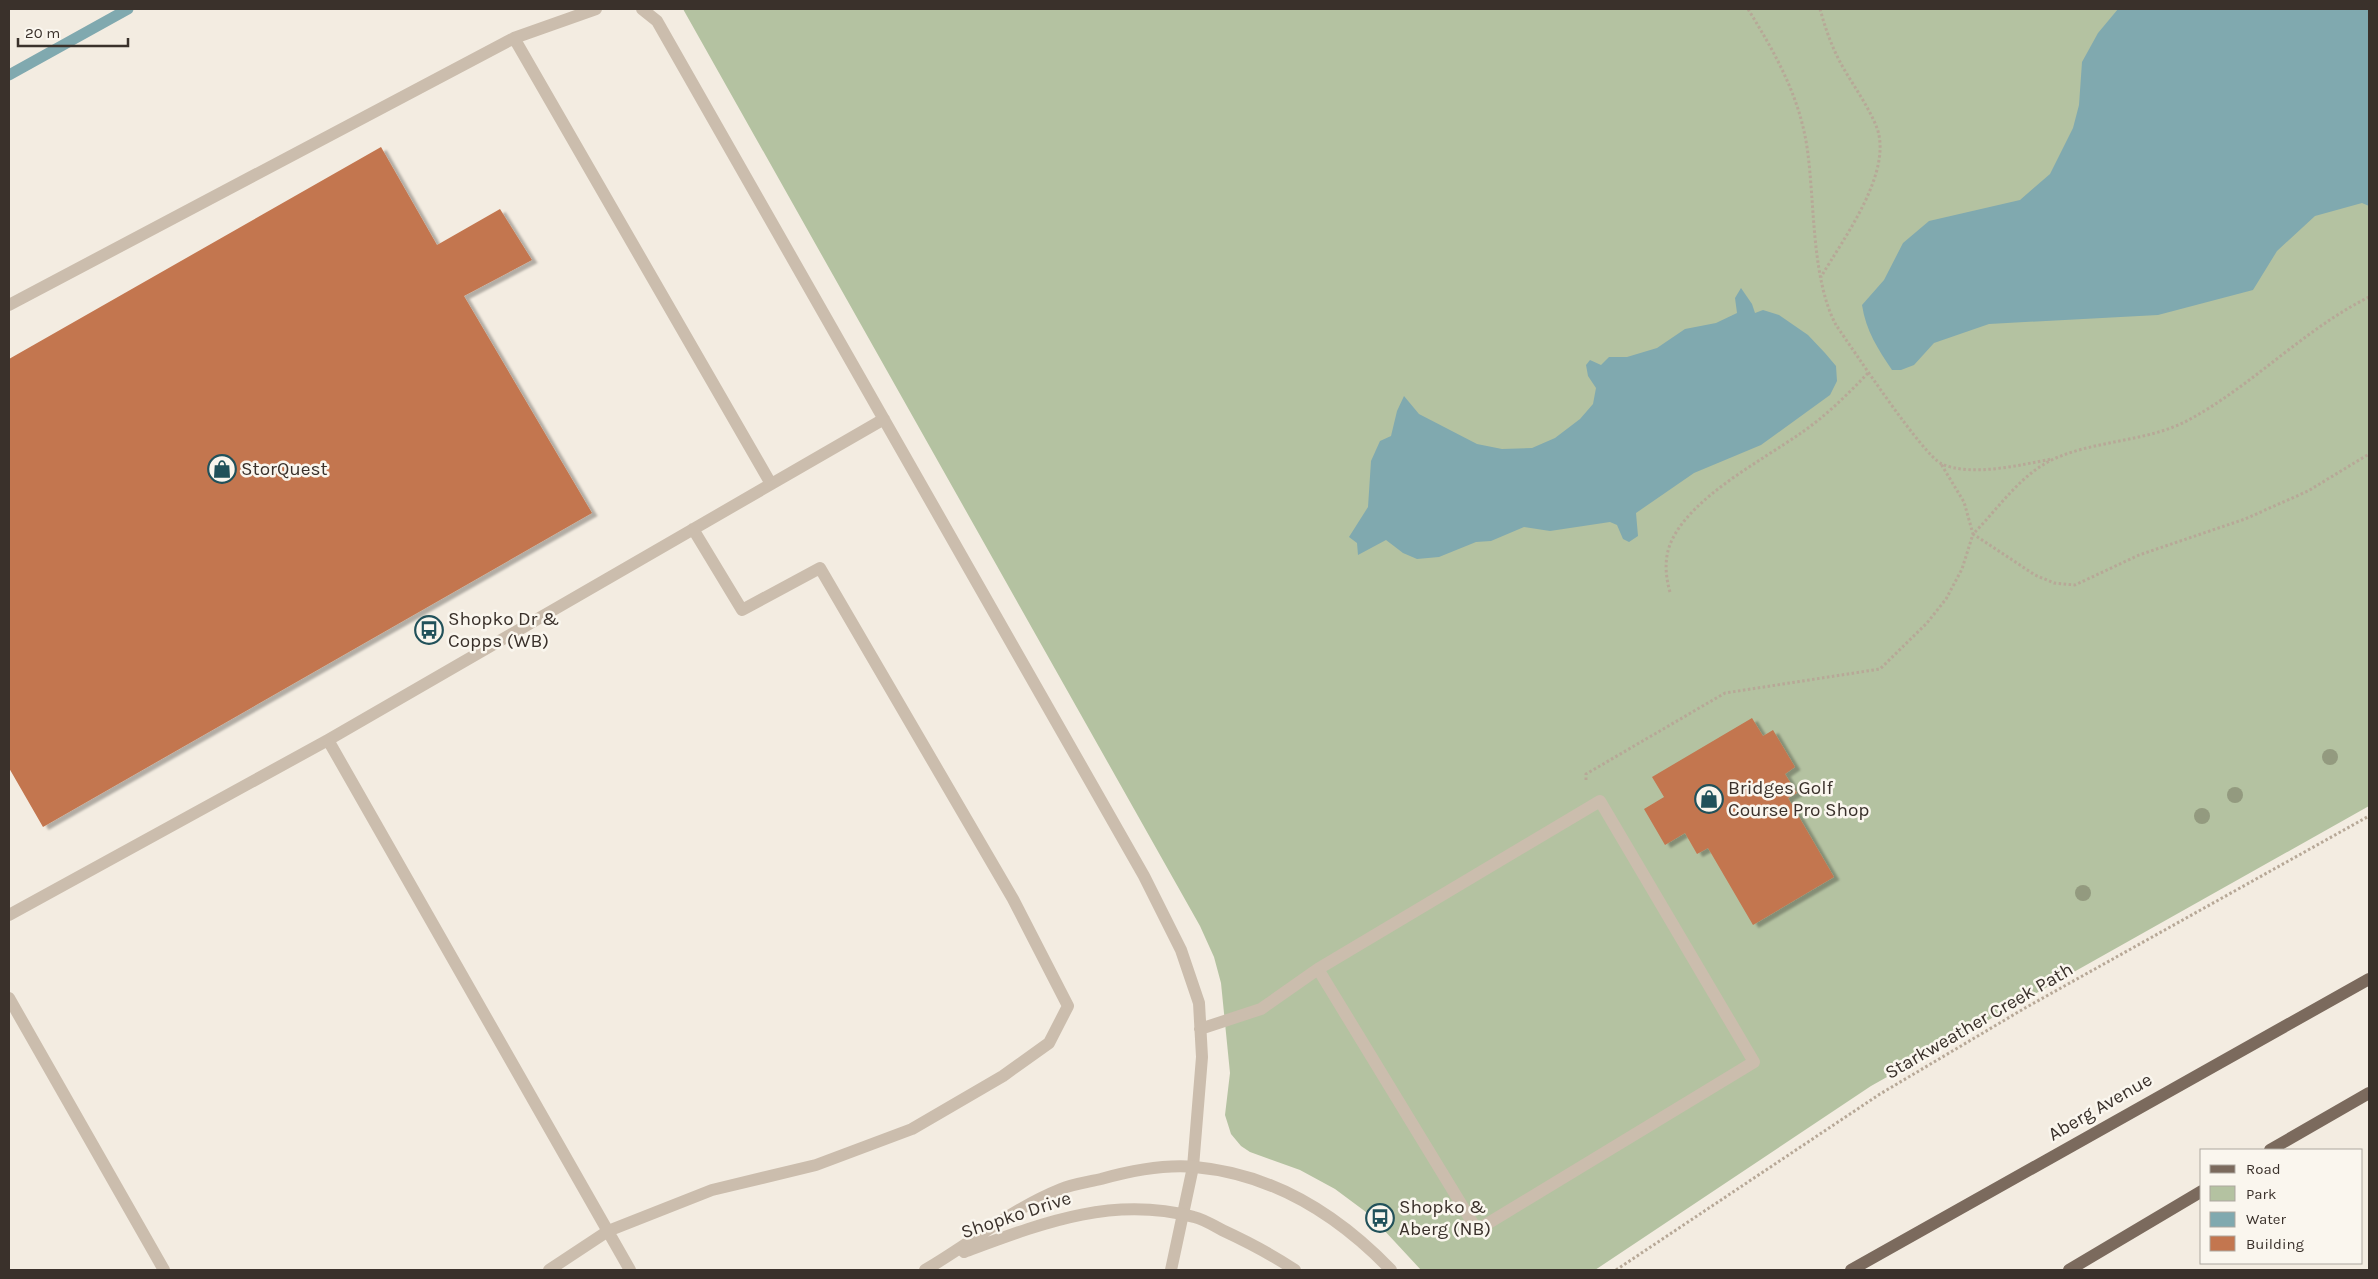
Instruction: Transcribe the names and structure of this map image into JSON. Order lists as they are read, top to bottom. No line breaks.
{"streets":{"main road":["Aberg Avenue"],"street":["Shopko Drive"],"path":["Starkweather Creek Path"]},"places":{"shop":["StorQuest","Bridges Golf Course Pro Shop"],"bus stop":["Shopko Dr & Copps (WB)","Shopko & Aberg (NB)"]},"legend":["Road","Park","Water","Building"],"scale_bar":"20 m"}
